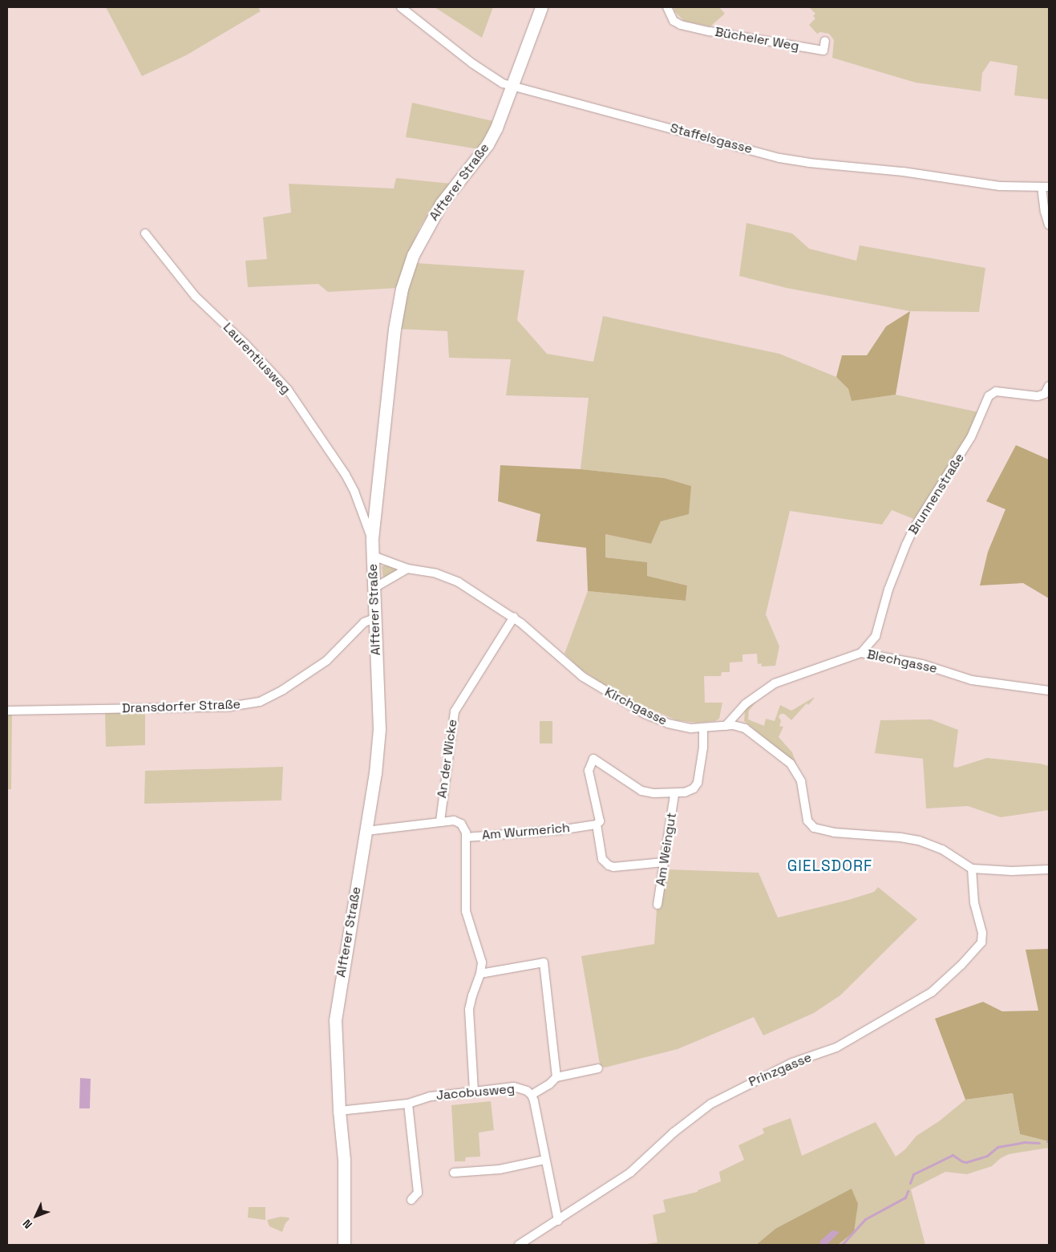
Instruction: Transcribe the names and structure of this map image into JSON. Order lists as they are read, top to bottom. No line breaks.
{"streets":{"street":["Bücheler Weg","Staffelsgasse","Alfterer Straße","Laurentiusweg","Brunnenstraße","Blechgasse","Dransdorfer Straße","Kirchgasse","An der Wicke","Am Wurmerich","Am Weingut","Prinzgasse","Jacobusweg"]},"crossings":[["Staffelsgasse","Alfterer Straße"],["Alfterer Straße","Laurentiusweg"],["Alfterer Straße","Dransdorfer Straße"],["Alfterer Straße","Kirchgasse"],["Alfterer Straße","Am Wurmerich"],["Alfterer Straße","Jacobusweg"],["Brunnenstraße","Blechgasse"],["Blechgasse","Kirchgasse"],["Kirchgasse","An der Wicke"],["Kirchgasse","Prinzgasse"],["An der Wicke","Am Wurmerich"],["Prinzgasse","Jacobusweg"]],"districts":["GIELSDORF"],"north":"bottom left"}
